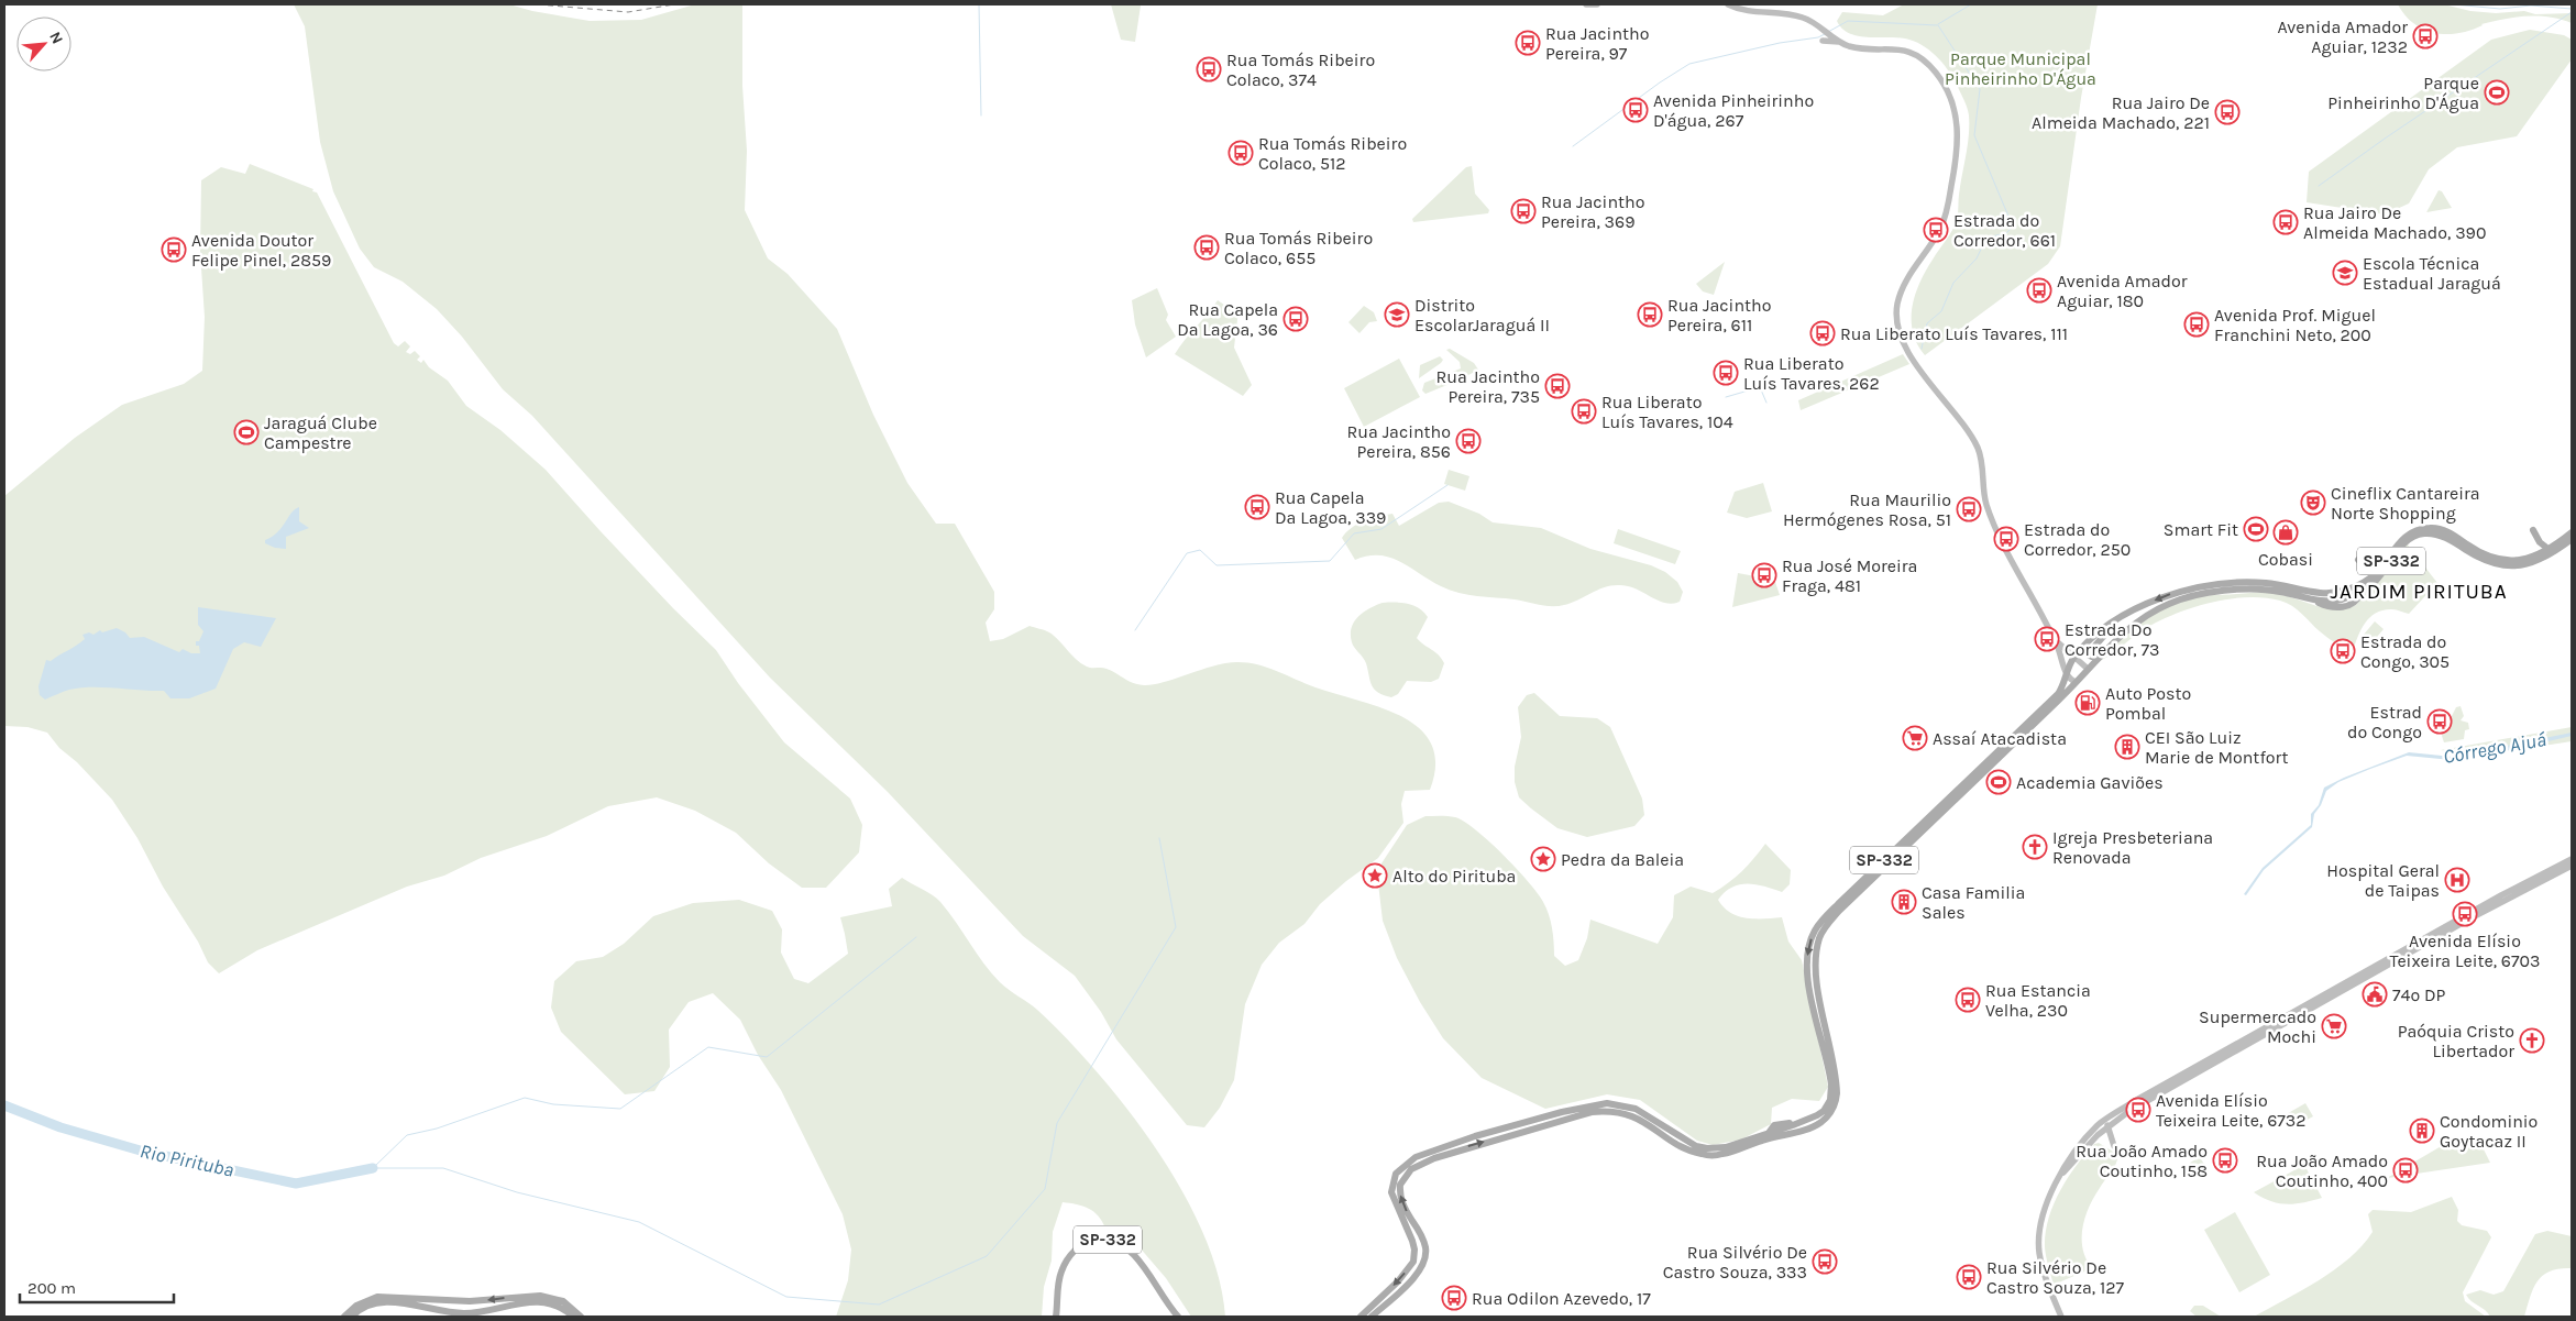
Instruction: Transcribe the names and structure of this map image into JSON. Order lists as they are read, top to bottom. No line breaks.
{"streets":{"main road":["SP-332"]},"districts":["JARDIM PIRITUBA"],"water":["Córrego Ajuá","Rio Pirituba"],"parks":["Parque Municipal Pinheirinho D'Água"],"places":{"bus stop":["Avenida Amador Aguiar, 1232","Rua Jacintho Pereira, 97","Rua Tomás Ribeiro Colaco, 374","Avenida Pinheirinho D'água, 267","Rua Jairo De Almeida Machado, 221","Rua Tomás Ribeiro Colaco, 512","Rua Jacintho Pereira, 369","Rua Jairo De Almeida Machado, 390","Estrada do Corredor, 661","Rua Tomás Ribeiro Colaco, 655","Avenida Doutor Felipe Pinel, 2859","Avenida Amador Aguiar, 180","Rua Jacintho Pereira, 611","Rua Capela Da Lagoa, 36","Avenida Prof. Miguel Franchini Neto, 200","Rua Liberato Luís Tavares, 111","Rua Liberato Luís Tavares, 262","Rua Jacintho Pereira, 735","Rua Liberato Luís Tavares, 104","Rua Jacintho Pereira, 856","Rua Capela Da Lagoa, 339","Rua Maurilio Hermógenes Rosa, 51","Estrada do Corredor, 250","Rua José Moreira Fraga, 481","Estrada Do Corredor, 73","Estrada do Congo, 305","Estrad do Congo","Avenida Elísio Teixeira Leite, 6703","Rua Estancia Velha, 230","Avenida Elísio Teixeira Leite, 6732","Rua João Amado Coutinho, 158","Rua João Amado Coutinho, 400","Rua Silvério De Castro Souza, 333","Rua Silvério De Castro Souza, 127","Rua Odilon Azevedo, 17"],"sports":["Parque Pinheirinho D'Água","Jaraguá Clube Campestre","Smart Fit","Academia Gaviões"],"school or university":["Escola Técnica Estadual Jaraguá","Distrito EscolarJaraguá II"],"theatre":["Cineflix Cantareira Norte Shopping"],"shop":["Cobasi"],"fuel station":["Auto Posto Pombal"],"supermarket":["Assaí Atacadista","Supermercado Mochi"],"building":["CEI São Luiz Marie de Montfort","Casa Familia Sales","Condominio Goytacaz II"],"church":["Igreja Presbeteriana Renovada","Paóquia Cristo Libertador"],"place":["Pedra da Baleia","Alto do Pirituba"],"hospital":["Hospital Geral de Taipas"],"public building":["74º DP"]},"scale_bar":"200 m","north":"top right"}
